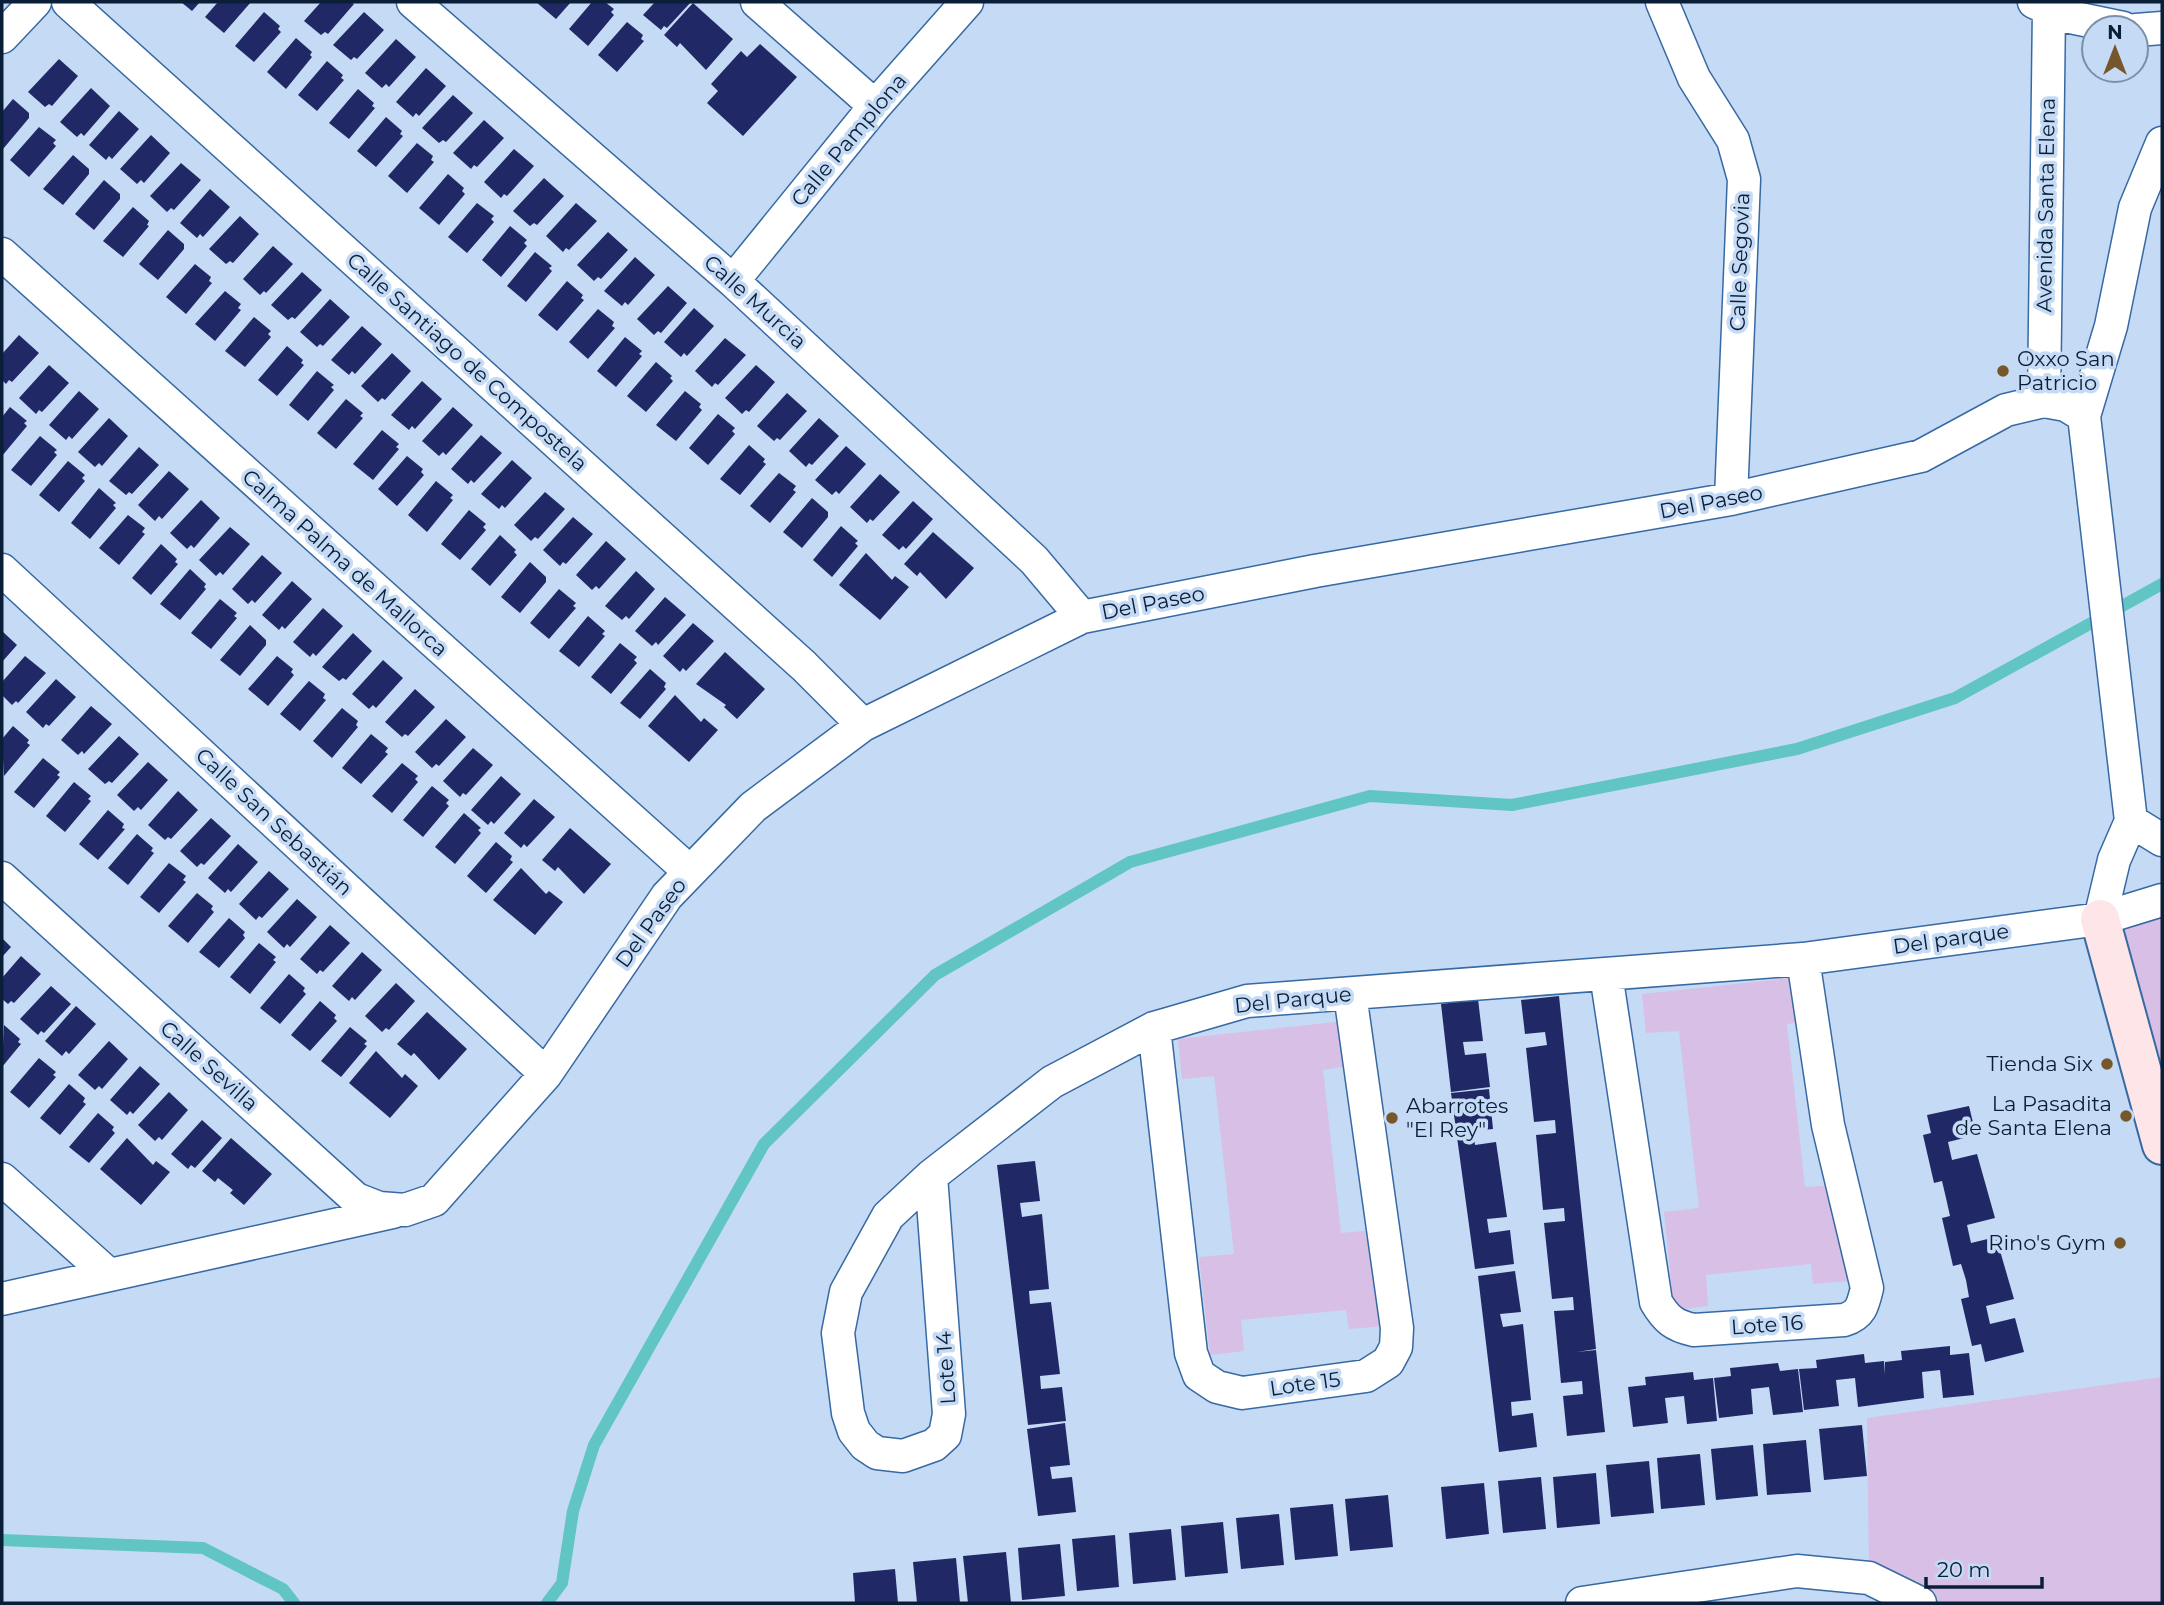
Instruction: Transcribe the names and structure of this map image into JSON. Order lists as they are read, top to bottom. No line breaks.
{"streets":{"street":["Calle Pamplona","Avenida Santa Elena","Calle Segovia","Calle Murcia","Calle Santiago de Compostela","Del Paseo","Calma Palma de Mallorca","Calle San Sebastián","Del parque","Del Parque","Calle Sevilla","Lote 16","Lote 14","Lote 15"]},"crossings":[["Calle Pamplona","Calle Murcia"],["Avenida Santa Elena","Del Paseo"],["Calle Segovia","Del Paseo"],["Calle Murcia","Del Paseo"],["Calle Santiago de Compostela","Del Paseo"],["Del Paseo","Calma Palma de Mallorca"],["Del Paseo","Calle San Sebastián"],["Del Paseo","Calle Sevilla"],["Del parque","Del Parque"],["Del parque","Lote 16"],["Del Parque","Lote 16"],["Del Parque","Lote 14"],["Del Parque","Lote 15"]],"places":["Oxxo San Patricio","Tienda Six","La Pasadita de Santa Elena","Abarrotes \"El Rey\"","Rino's Gym"],"scale_bar":"20 m","north":"top"}
